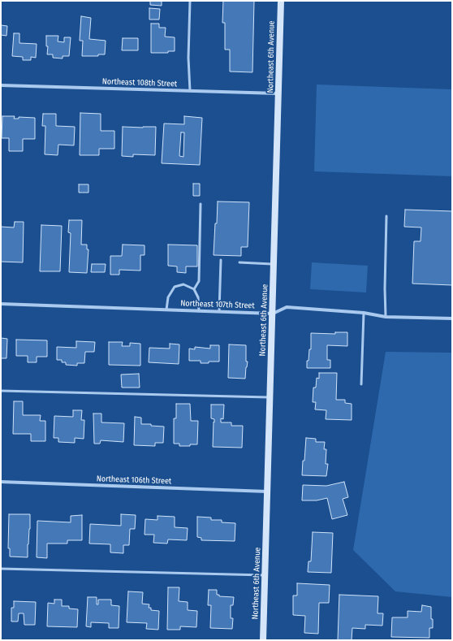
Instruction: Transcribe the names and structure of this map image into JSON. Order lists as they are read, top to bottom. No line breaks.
{"streets":{"main road":["Northeast 6th Avenue"],"street":["Northeast 108th Street","Northeast 107th Street","Northeast 106th Street"]},"crossings":[["Northeast 6th Avenue","Northeast 108th Street"],["Northeast 6th Avenue","Northeast 107th Street"],["Northeast 6th Avenue","Northeast 106th Street"]]}
